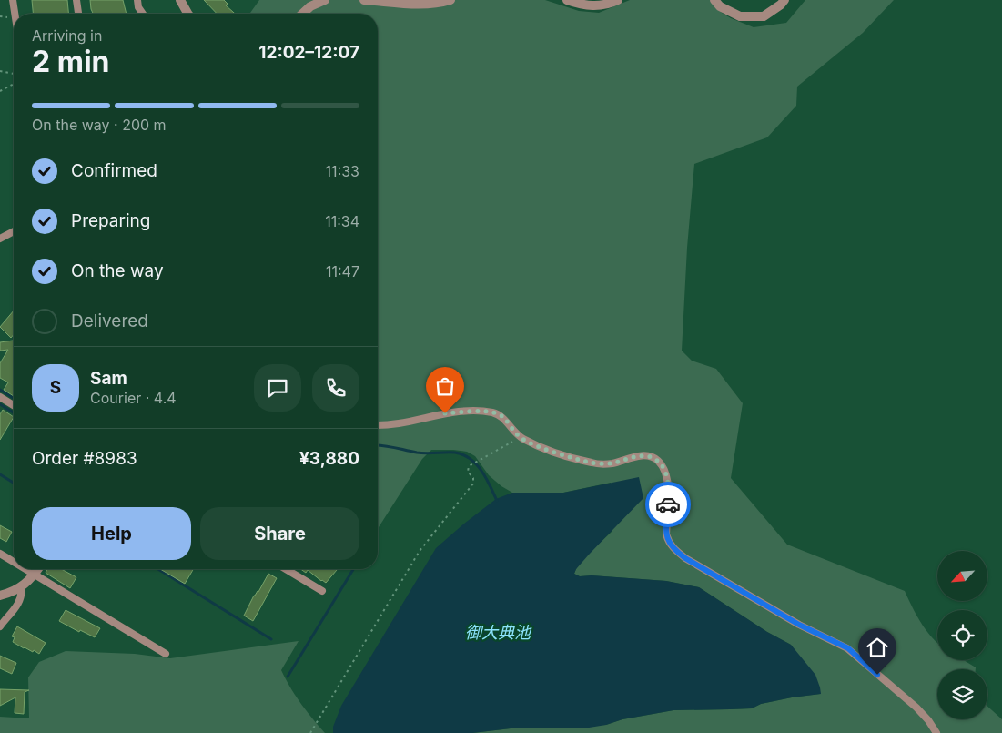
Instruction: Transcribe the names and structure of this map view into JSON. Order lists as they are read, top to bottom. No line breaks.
{"water":["御大典池"],"north":"bottom left","page":{"heading":["2 min","Arriving in","12:02–12:07"],"panel":["Sam","Courier · 4.4","Order #8983","¥3,880"],"bar":"On the way · 200 m","list":[["Confirmed","11:33"],["Preparing","11:34"],["On the way","11:47"],"Delivered"],"round":"S","buttons":["Help","Share"]}}
